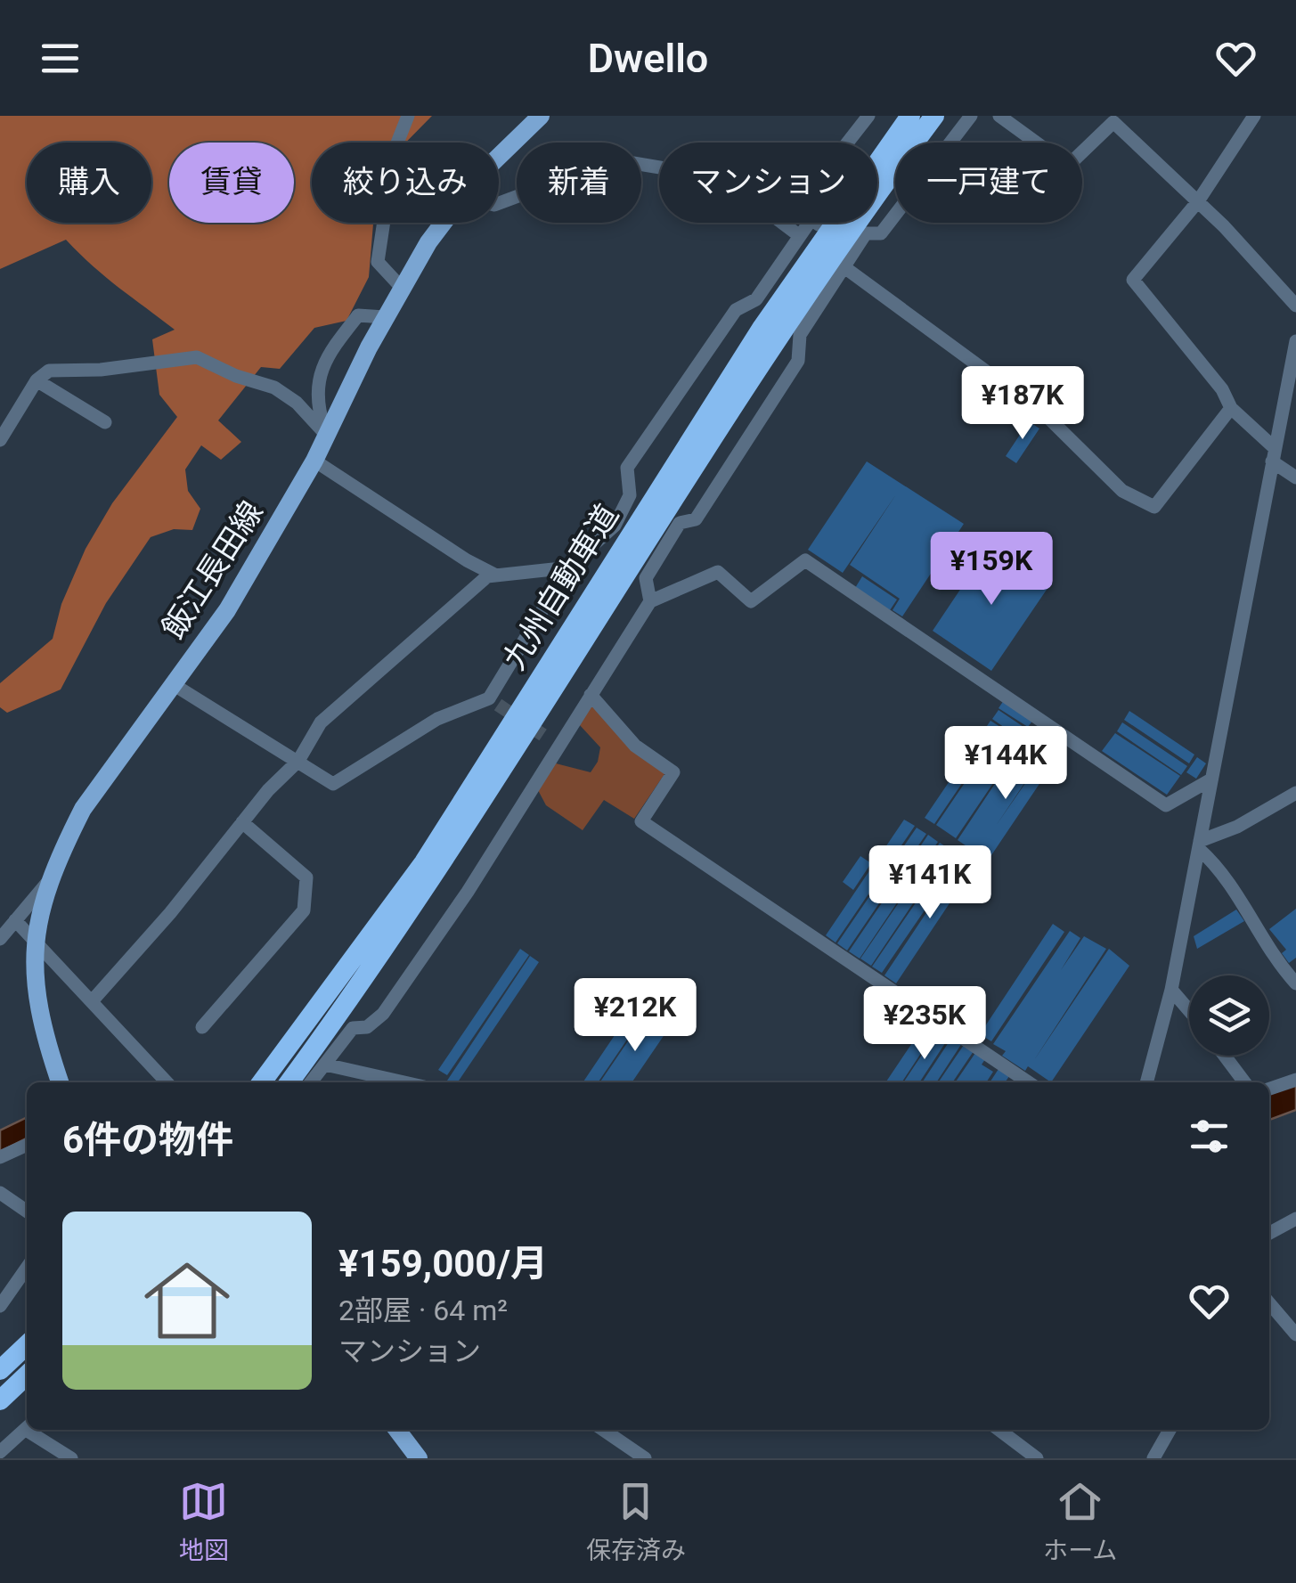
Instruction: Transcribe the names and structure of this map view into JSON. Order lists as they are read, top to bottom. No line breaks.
{"streets":{"highway":["九州自動車道"],"main road":["飯江長田線"]},"page":{"header":"Dwello","chip":["購入","賃貸","絞り込み","新着","マンション","一戸建て"],"price":["¥187K","¥159K","¥144K","¥141K","¥212K","¥235K"],"heading":"6件の物件","list":[{"name":"¥159,000/月","note":"2部屋 · 64 m² · マンション"}],"tabs":["地図","保存済み","ホーム"]}}
